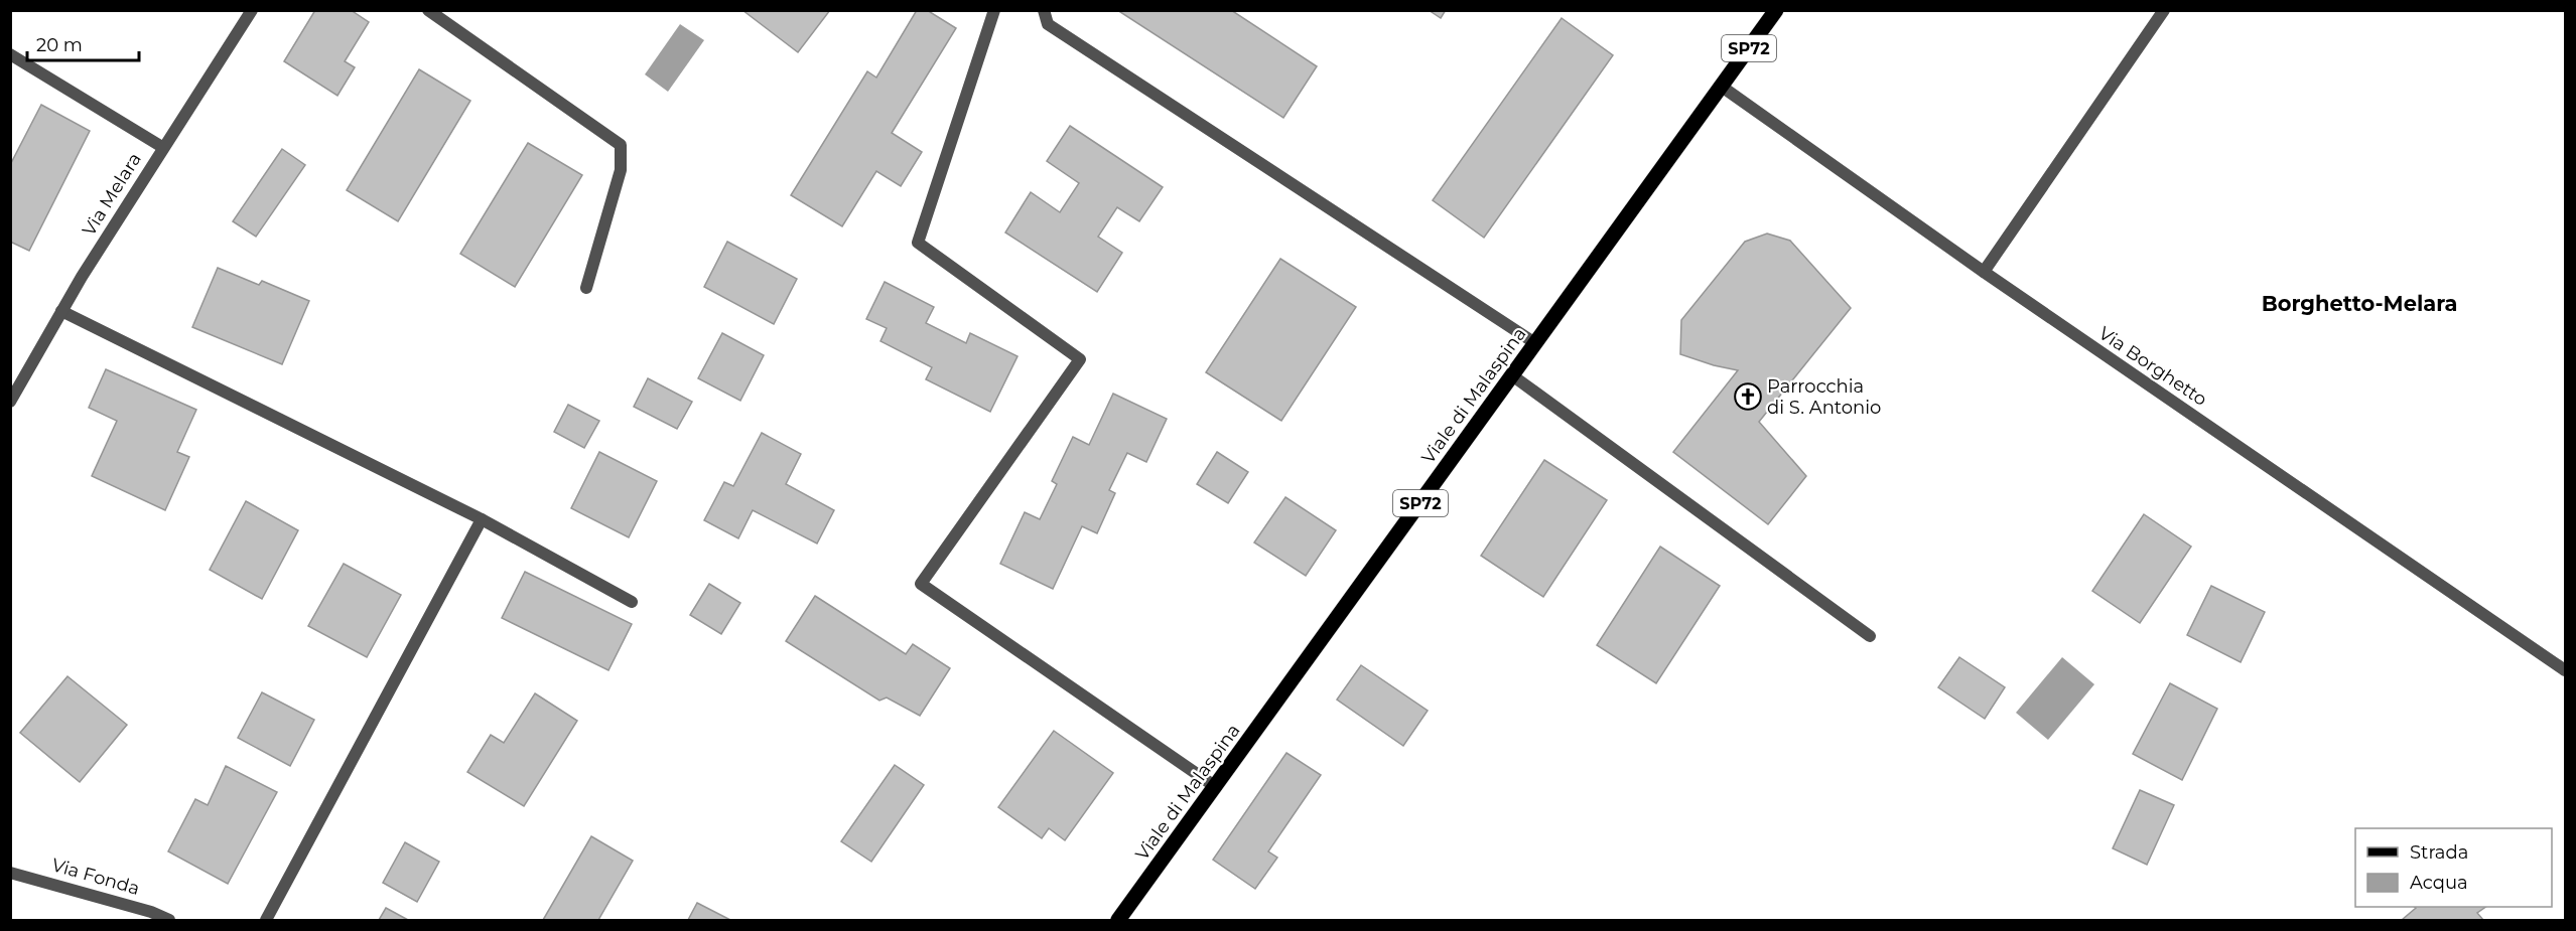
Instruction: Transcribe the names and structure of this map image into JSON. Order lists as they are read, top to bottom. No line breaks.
{"streets":{"main road":["SP72","Viale di Malaspina"],"street":["Via Melara","Via Borghetto","Via Fonda"]},"crossings":[["Via Borghetto","Viale di Malaspina"]],"districts":["Borghetto-Melara"],"places":{"church":["Parrocchia di S. Antonio"]},"legend":["Strada","Acqua"],"scale_bar":"20 m"}
